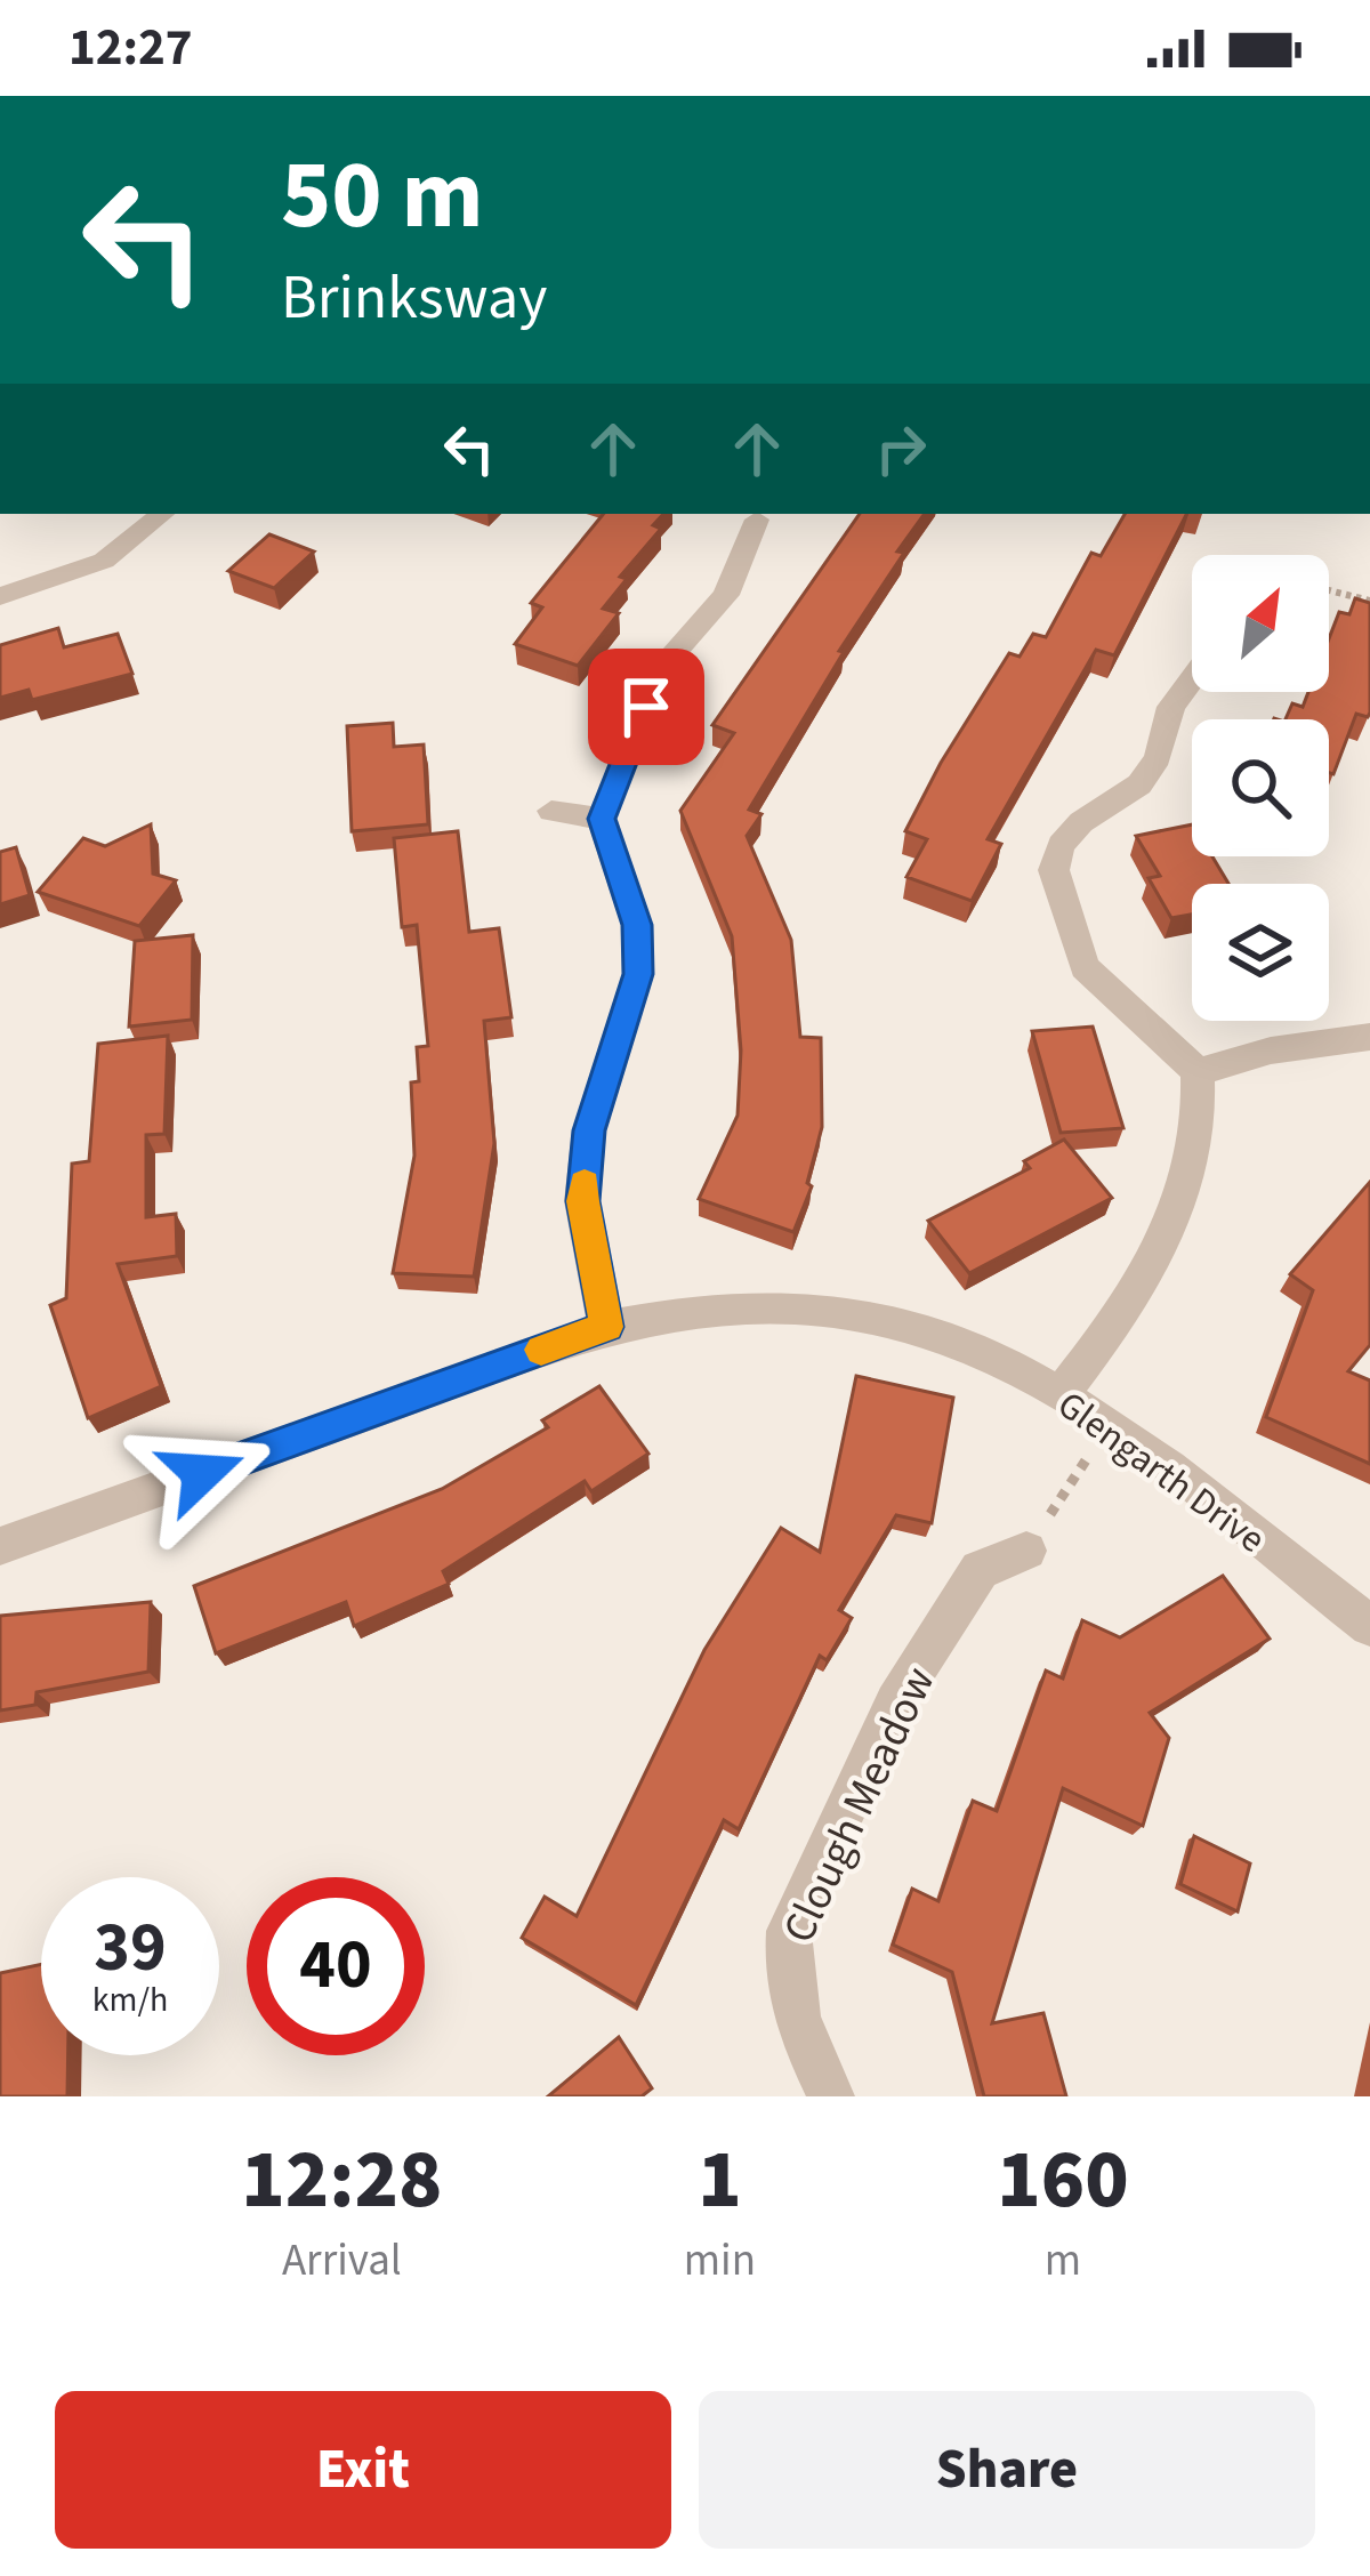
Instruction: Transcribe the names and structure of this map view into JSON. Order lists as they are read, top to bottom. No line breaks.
{"streets":{"street":["Glengarth Drive","Clough Meadow"]},"north":"top right","page":{"status":"12:27","turn":["50 m","Brinksway"],"speed":"39 km/h","limit":"40","eta":["12:28","Arrival","1","min","160","m"],"buttons":["Exit","Share"]}}
